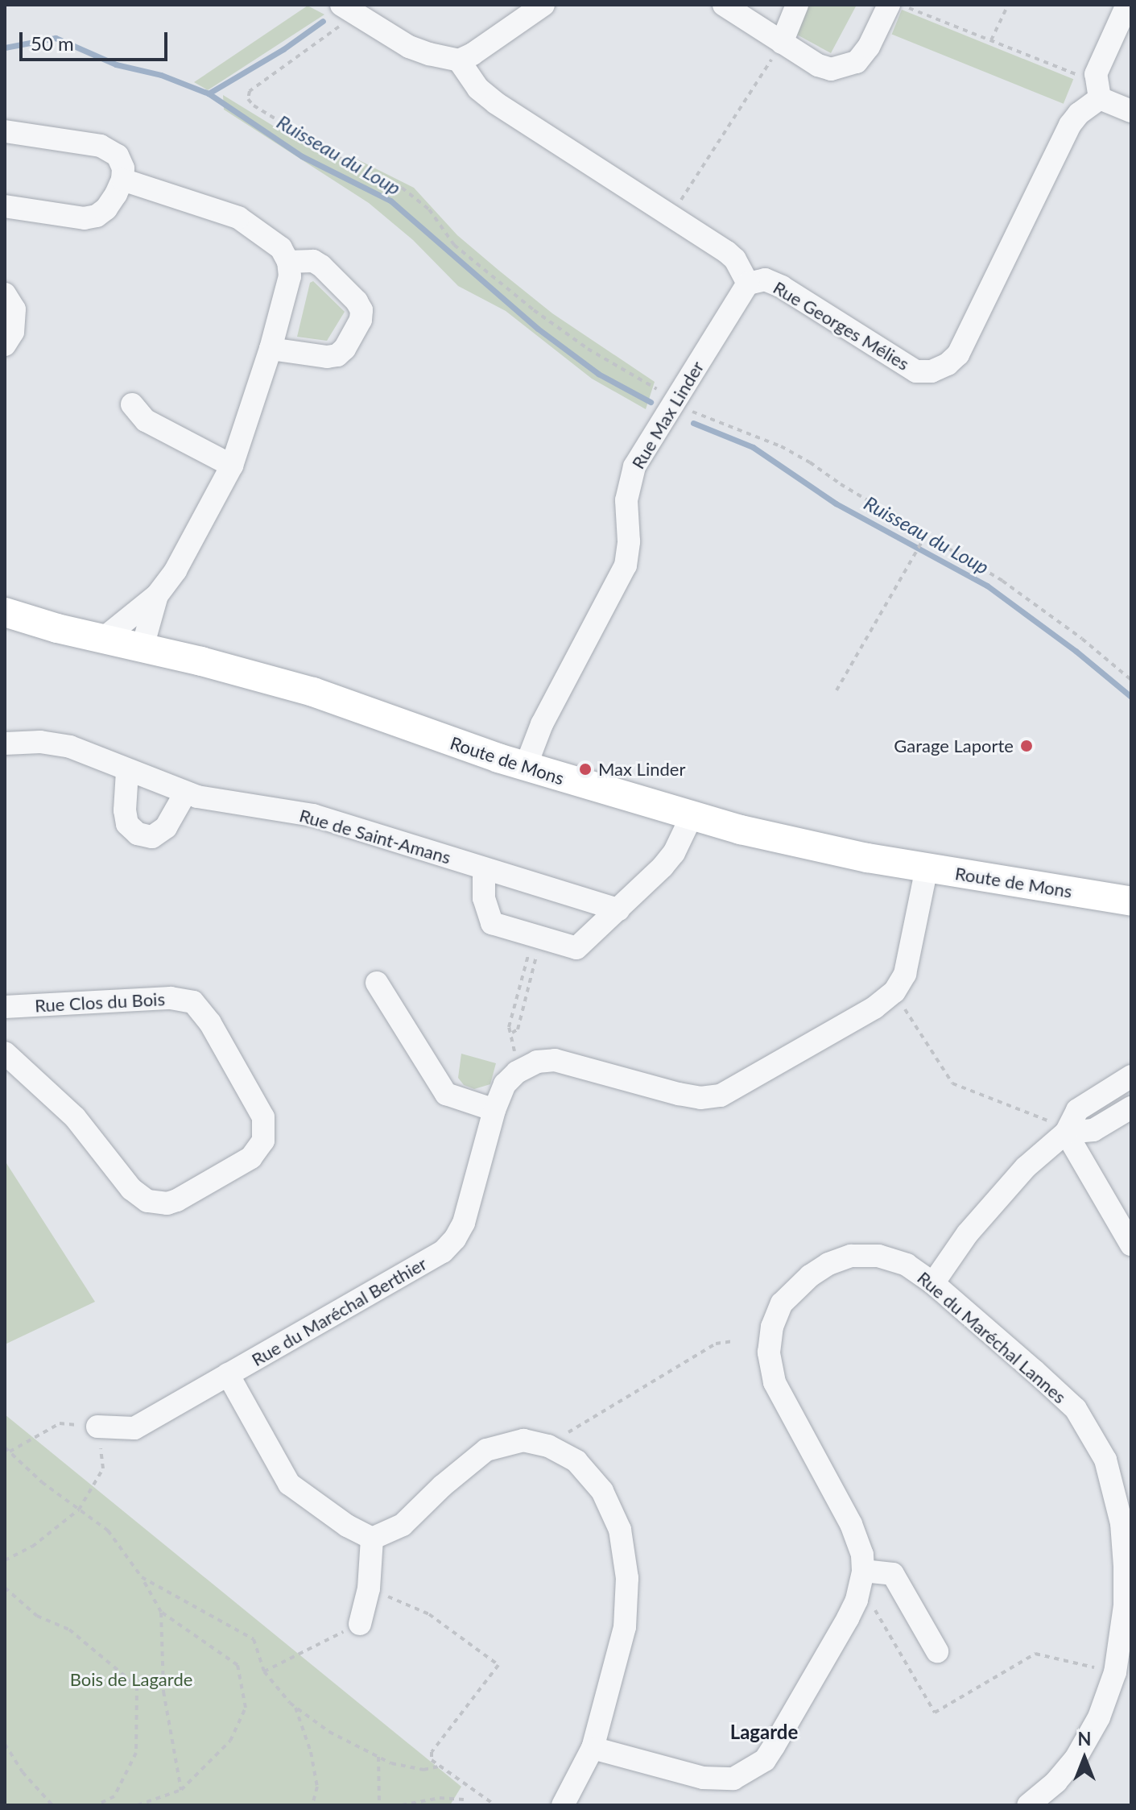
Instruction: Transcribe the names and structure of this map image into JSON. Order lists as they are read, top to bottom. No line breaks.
{"streets":{"main road":["Route de Mons"],"street":["Rue Georges Mélies","Rue Max Linder","Rue de Saint-Amans","Rue Clos du Bois","Rue du Maréchal Berthier","Rue du Maréchal Lannes"]},"crossings":[["Rue Georges Mélies","Rue Max Linder"],["Rue Max Linder","Route de Mons"]],"districts":["Lagarde"],"water":["Ruisseau du Loup"],"parks":["Bois de Lagarde"],"places":["Garage Laporte","Max Linder"],"scale_bar":"50 m","north":"top"}
